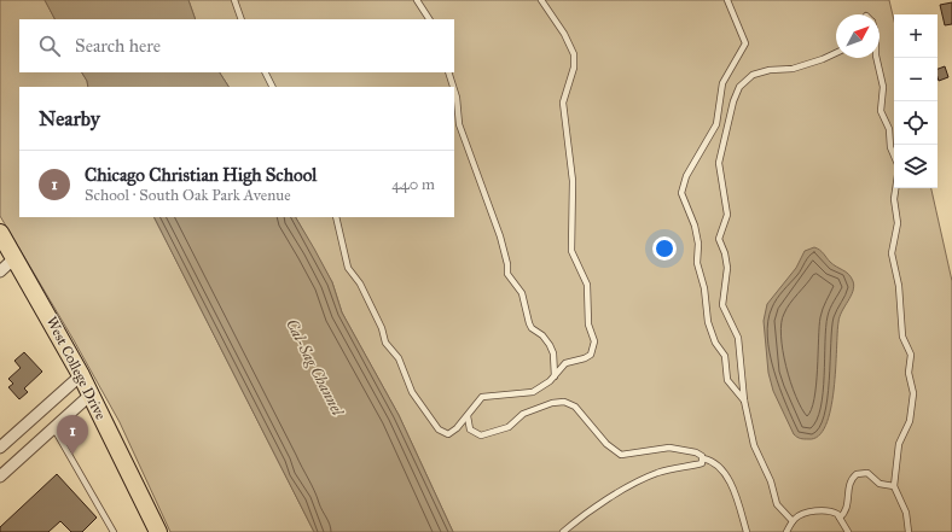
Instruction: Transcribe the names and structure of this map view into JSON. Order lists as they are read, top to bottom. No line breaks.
{"streets":{"main road":["West College Drive"]},"water":["Cal-Sag Channel"],"north":"top right","page":{"map_buttons":["+","−"],"search":"Search here","heading":"Nearby","list":[{"mark":"1","name":"Chicago Christian High School","note":"School · South Oak Park Avenue","value":"440 m"}],"pins":"1"}}
